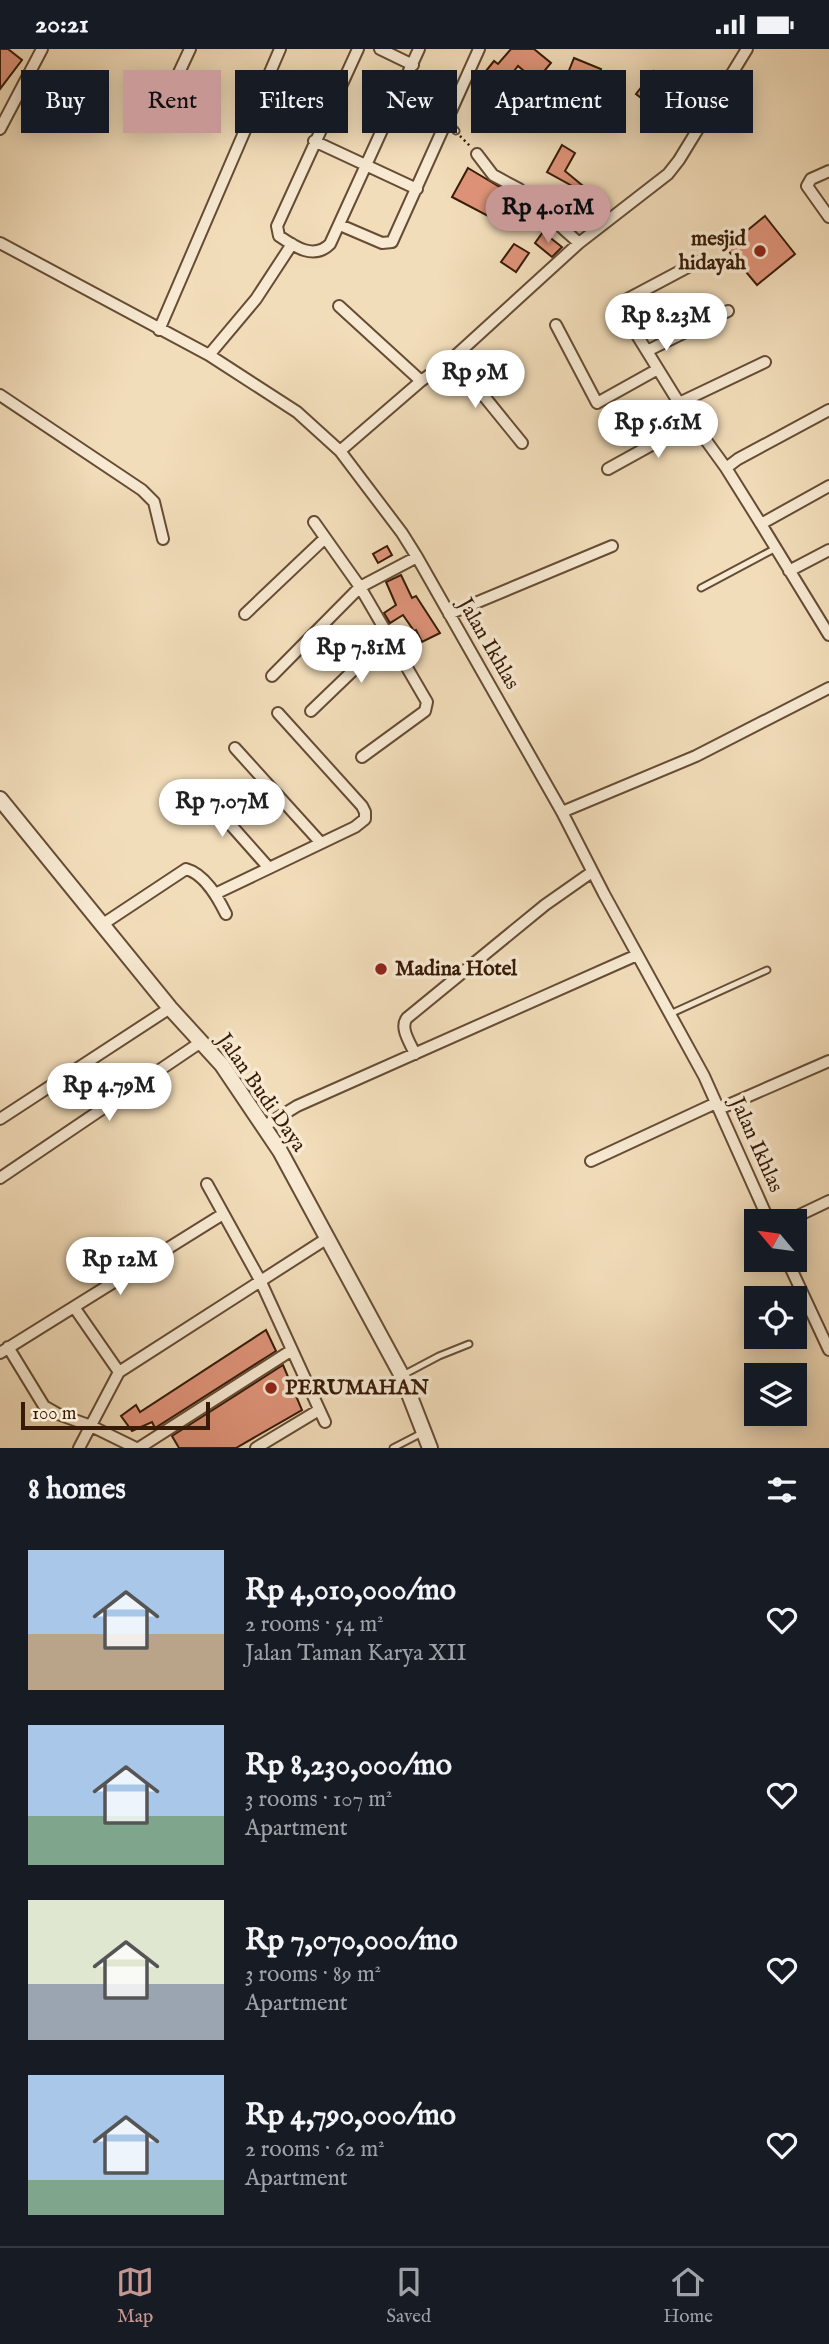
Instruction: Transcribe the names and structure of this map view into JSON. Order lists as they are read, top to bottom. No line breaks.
{"streets":{"street":["Jalan Ikhlas","Jalan Budi Daya"]},"places":["mesjid hidayah","Madina Hotel","PERUMAHAN"],"scale_bar":"100 m","north":"top left","page":{"status":"20:21","chip":["Buy","Rent","Filters","New","Apartment","House"],"price":["Rp 4.01M","Rp 8.23M","Rp 9M","Rp 5.61M","Rp 7.81M","Rp 7.07M","Rp 4.79M","Rp 12M"],"scale":"100 m","heading":"8 homes","list":[{"name":"Rp 4,010,000/mo","note":"2 rooms · 54 m² · Jalan Taman Karya XII"},{"name":"Rp 8,230,000/mo","note":"3 rooms · 107 m² · Apartment"},{"name":"Rp 7,070,000/mo","note":"3 rooms · 89 m² · Apartment"},{"name":"Rp 4,790,000/mo","note":"2 rooms · 62 m² · Apartment"}],"tabs":["Map","Saved","Home"]}}
